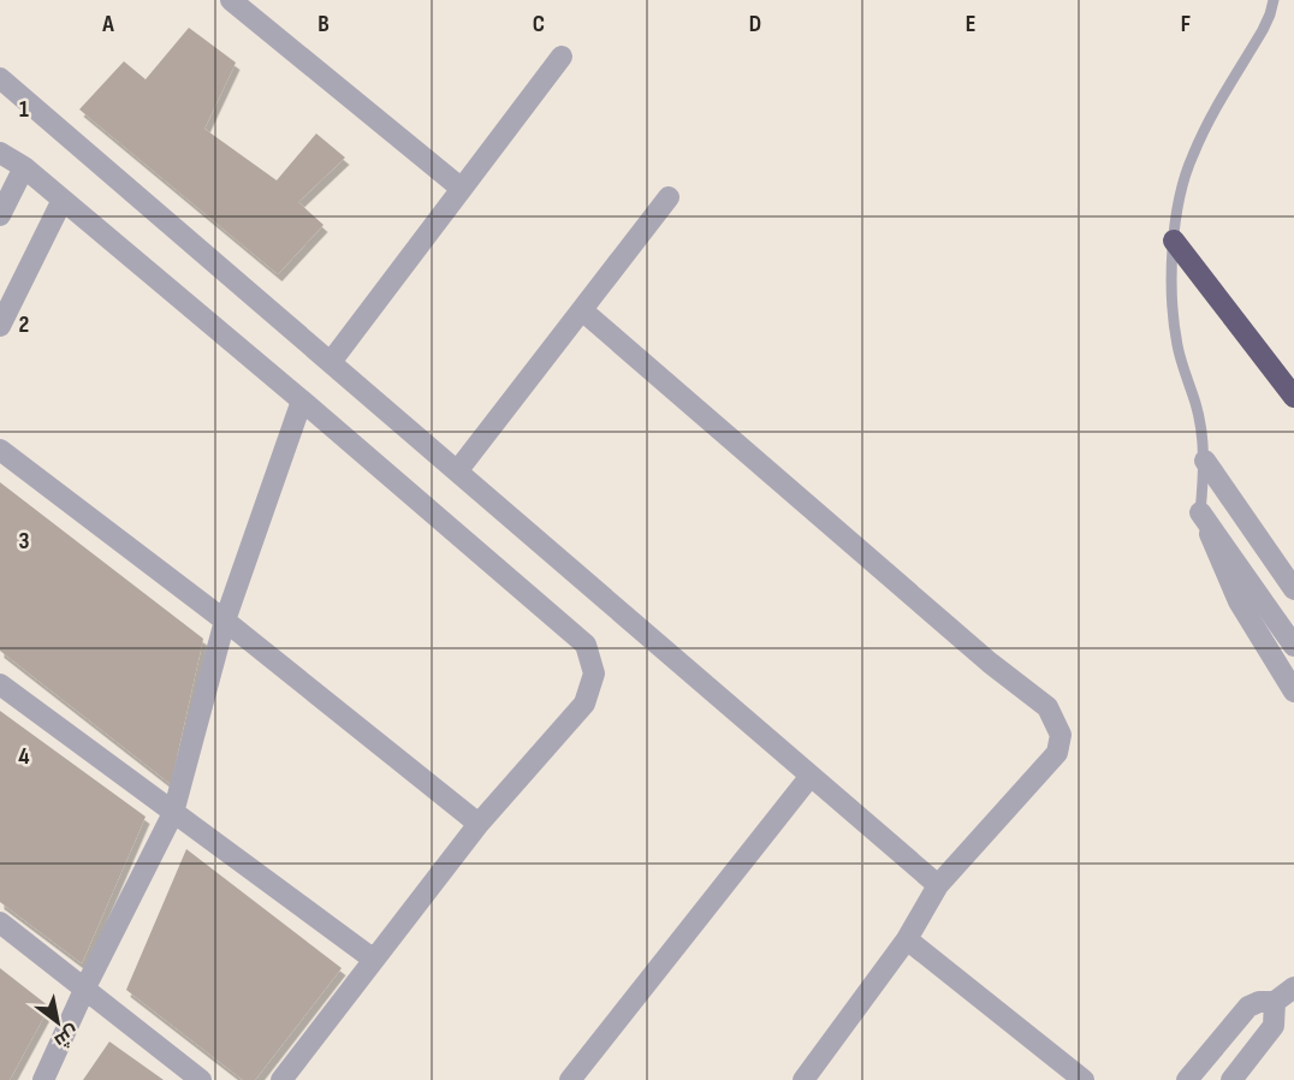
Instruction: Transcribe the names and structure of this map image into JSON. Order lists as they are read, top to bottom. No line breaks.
{"north":"bottom right","grid":{"columns":["A","B","C","D","E","F"],"rows":["1","2","3","4"]}}
